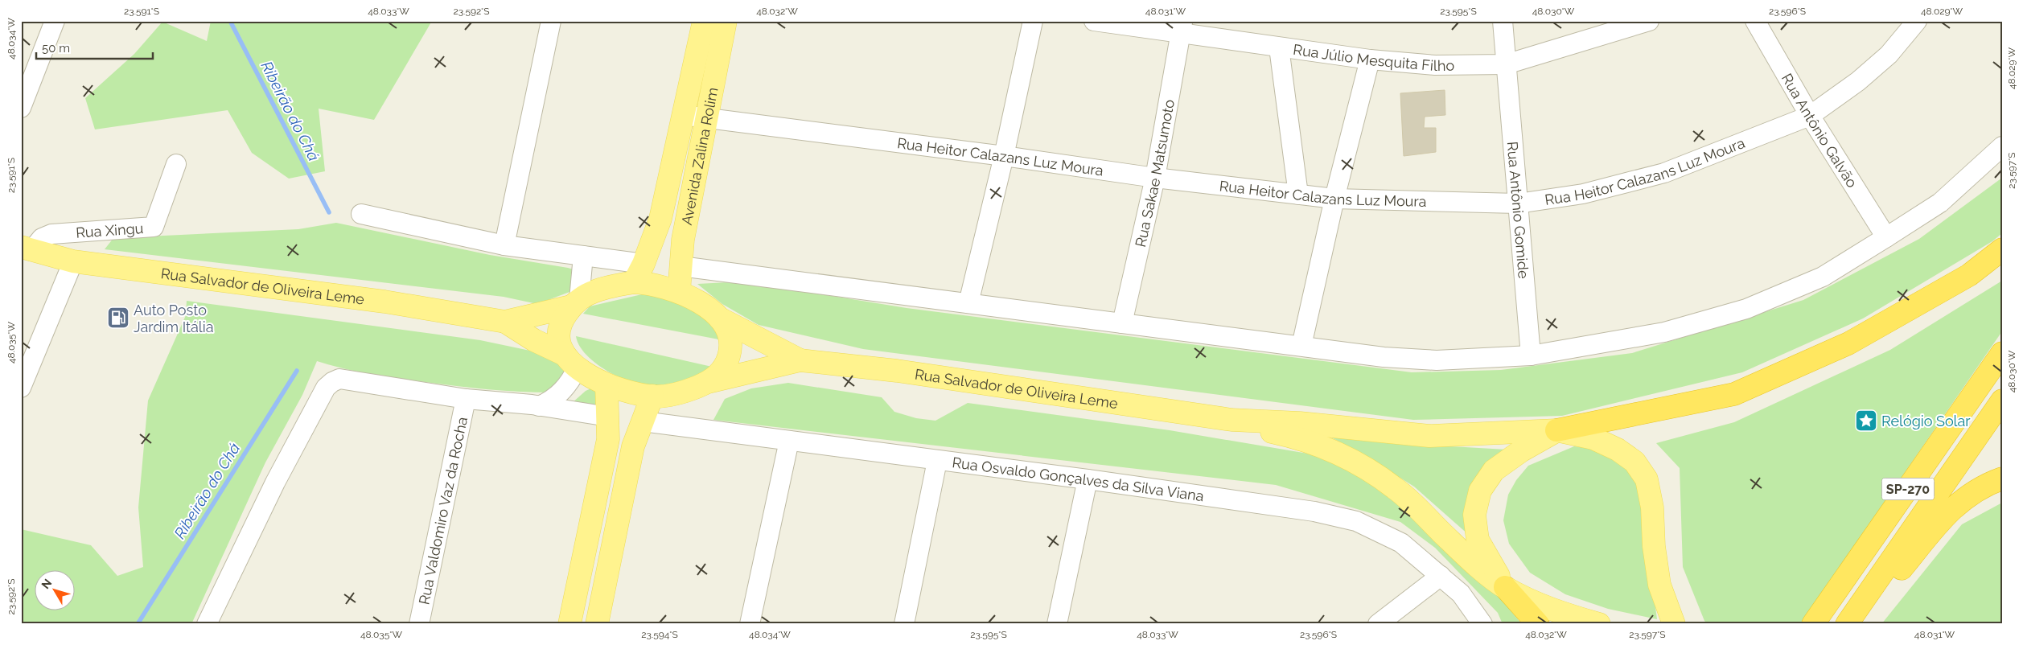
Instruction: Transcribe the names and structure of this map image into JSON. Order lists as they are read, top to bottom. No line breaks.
{"streets":{"highway":["SP-270"],"main road":["Avenida Zalina Rolim","Rua Salvador de Oliveira Leme"],"street":["Rua Júlio Mesquita Filho","Rua Antônio Galvão","Rua Heitor Calazans Luz Moura","Rua Sakae Matsumoto","Rua Antônio Gomide","Rua Xingu","Rua Osvaldo Gonçalves da Silva Viana","Rua Valdomiro Vaz da Rocha"]},"crossings":[["Rua Júlio Mesquita Filho","Rua Sakae Matsumoto"],["Rua Júlio Mesquita Filho","Rua Antônio Gomide"],["Rua Antônio Galvão","Rua Heitor Calazans Luz Moura"],["Avenida Zalina Rolim","Rua Heitor Calazans Luz Moura"],["Rua Heitor Calazans Luz Moura","Rua Sakae Matsumoto"],["Rua Heitor Calazans Luz Moura","Rua Antônio Gomide"],["Rua Xingu","Rua Salvador de Oliveira Leme"]],"water":["Ribeirão do Chá"],"places":{"fuel station":["Auto Posto Jardim Itália"],"place":["Relógio Solar"]},"scale_bar":"50 m","north":"top left","coordinates":["23.591°S","48.033°W","23.592°S","48.032°W","48.031°W","23.595°S","48.030°W","23.596°S","48.029°W","48.034°W","23.597°S","48.035°W","23.594°S"]}
